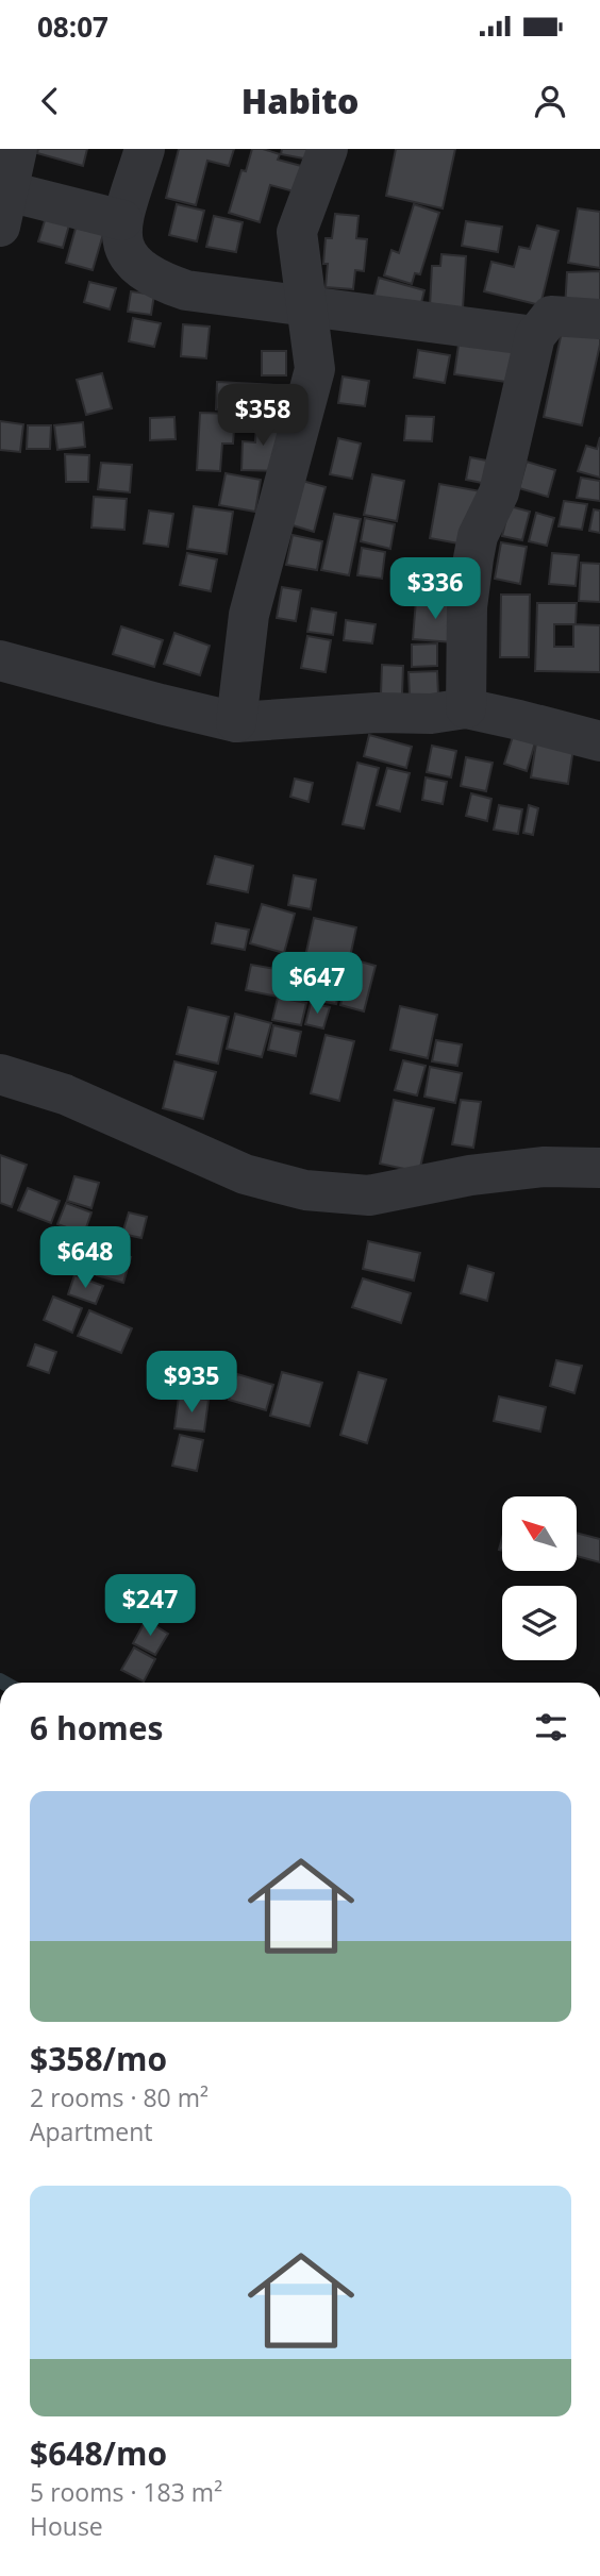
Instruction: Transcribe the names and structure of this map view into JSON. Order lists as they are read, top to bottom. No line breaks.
{"north":"top left","page":{"status":"08:07","header":"Habito","price":["$358","$336","$647","$648","$935","$247"],"heading":"6 homes","list":[{"name":"$358/mo","note":"2 rooms · 80 m² · Apartment"},{"name":"$648/mo","note":"5 rooms · 183 m² · House"}]}}
